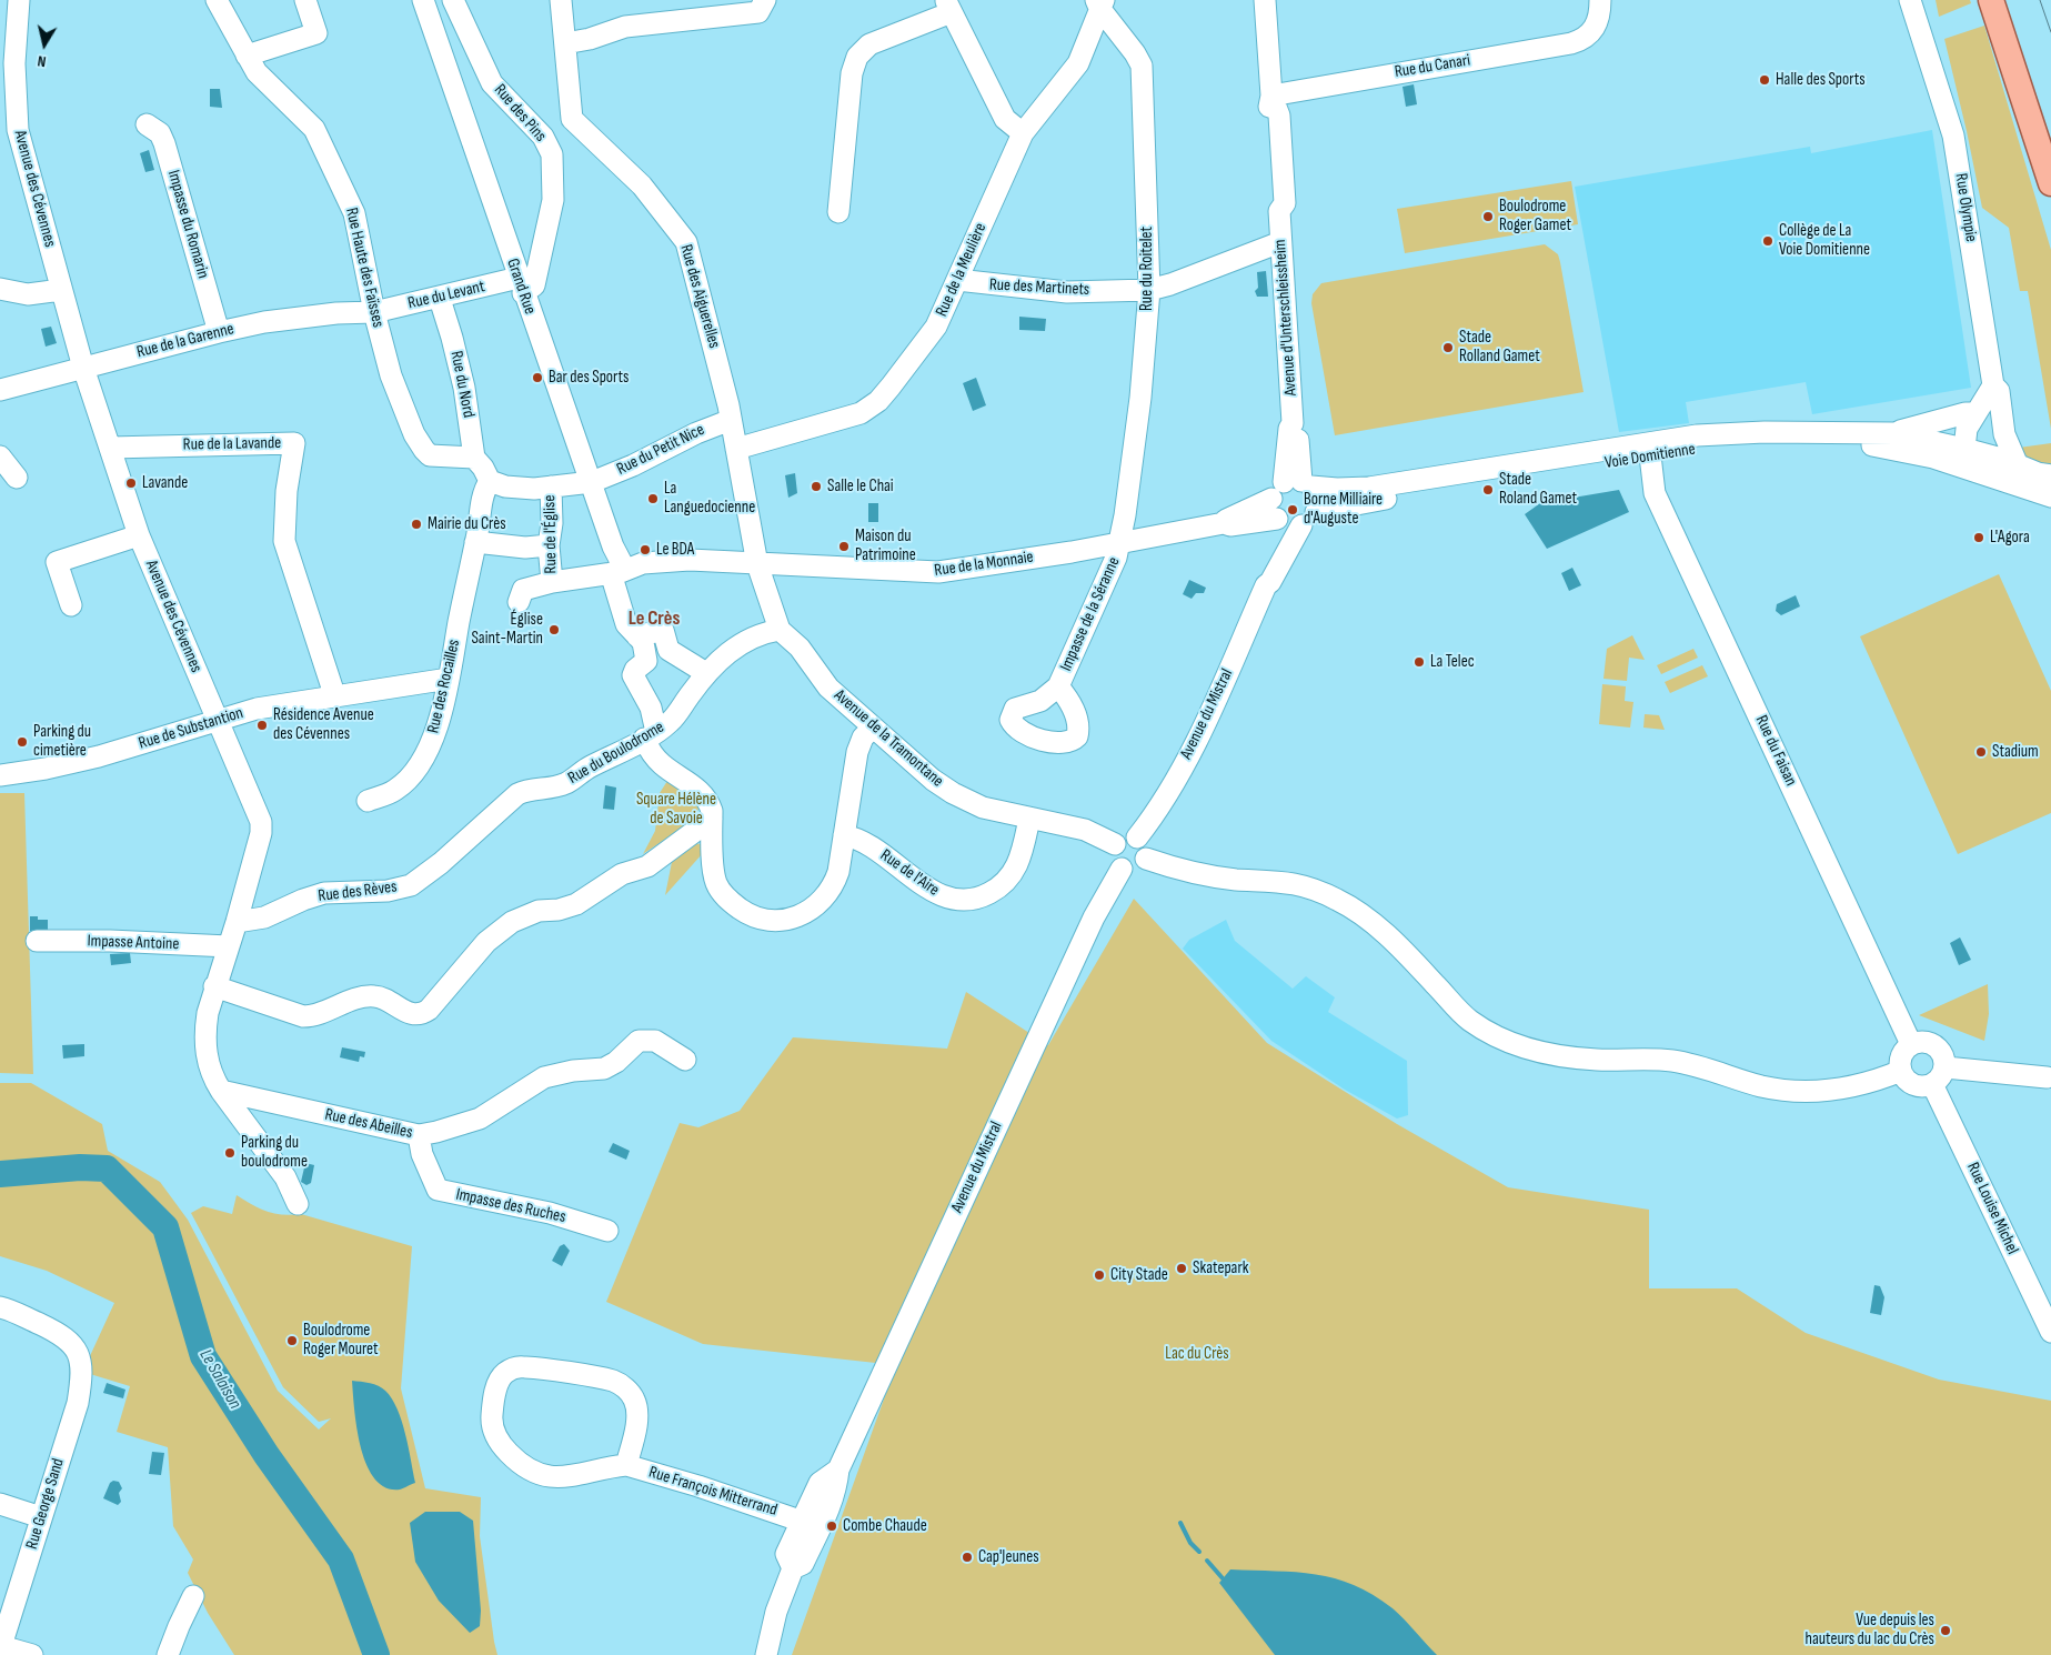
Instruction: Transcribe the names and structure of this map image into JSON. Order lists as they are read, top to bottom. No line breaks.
{"streets":{"street":["Rue du Canari","Rue des Pins","Avenue des Cévennes","Rue Olympie","Impasse du Romarin","Rue Haute des Faïsses","Rue du Roitelet","Rue de la Meulière","Grand Rue","Rue des Martinets","Rue du Levant","Rue des Aiguerelles","Avenue d'Unterschleissheim","Rue de la Garenne","Rue du Nord","Rue de la Lavande","Rue du Petit Nice","Voie Domitienne","Rue de l'Église","Rue de la Monnaie","Impasse de la Séranne","Rue des Rocailles","Avenue du Mistral","Rue de Substantion","Avenue de la Tramontane","Rue du Faisan","Rue du Boulodrome","Rue de l'Aire","Rue des Rèves","Impasse Antoine","Rue des Abeilles","Impasse des Ruches","Rue Louise Michel","Rue François Mitterrand","Rue George Sand"]},"crossings":[["Rue du Canari","Avenue d'Unterschleissheim"],["Rue des Pins","Grand Rue"],["Rue des Pins","Rue du Levant"],["Avenue des Cévennes","Rue de la Garenne"],["Avenue des Cévennes","Rue de la Lavande"],["Avenue des Cévennes","Rue de Substantion"],["Avenue des Cévennes","Rue des Rèves"],["Avenue des Cévennes","Impasse Antoine"],["Avenue des Cévennes","Rue des Abeilles"],["Rue Olympie","Voie Domitienne"],["Impasse du Romarin","Rue de la Garenne"],["Rue Haute des Faïsses","Rue du Levant"],["Rue Haute des Faïsses","Rue de la Garenne"],["Rue Haute des Faïsses","Rue du Nord"],["Rue Haute des Faïsses","Rue du Petit Nice"],["Rue Haute des Faïsses","Rue de l'Église"],["Rue Haute des Faïsses","Rue des Rocailles"],["Rue du Roitelet","Rue de la Meulière"],["Rue du Roitelet","Rue des Martinets"],["Rue du Roitelet","Rue de la Monnaie"],["Rue du Roitelet","Impasse de la Séranne"],["Rue de la Meulière","Rue des Martinets"],["Rue de la Meulière","Rue des Aiguerelles"],["Grand Rue","Rue du Levant"],["Grand Rue","Rue du Petit Nice"],["Grand Rue","Rue de la Monnaie"],["Grand Rue","Rue du Boulodrome"],["Rue des Martinets","Avenue d'Unterschleissheim"],["Rue du Levant","Rue de la Garenne"],["Rue du Levant","Rue du Nord"],["Rue des Aiguerelles","Rue du Petit Nice"],["Rue des Aiguerelles","Rue de la Monnaie"],["Rue des Aiguerelles","Avenue de la Tramontane"],["Rue des Aiguerelles","Rue du Boulodrome"],["Avenue d'Unterschleissheim","Voie Domitienne"],["Avenue d'Unterschleissheim","Rue de la Monnaie"],["Rue du Nord","Rue des Rocailles"],["Rue de la Lavande","Rue de Substantion"],["Rue du Petit Nice","Rue de l'Église"],["Voie Domitienne","Rue de la Monnaie"],["Voie Domitienne","Avenue du Mistral"],["Voie Domitienne","Rue du Faisan"],["Rue de l'Église","Rue de la Monnaie"],["Rue de la Monnaie","Impasse de la Séranne"],["Rue de la Monnaie","Avenue du Mistral"],["Rue des Rocailles","Rue de Substantion"],["Avenue du Mistral","Avenue de la Tramontane"],["Avenue du Mistral","Rue François Mitterrand"],["Avenue de la Tramontane","Rue du Boulodrome"],["Avenue de la Tramontane","Rue de l'Aire"],["Rue du Faisan","Rue Louise Michel"],["Rue du Boulodrome","Rue des Rèves"],["Rue des Abeilles","Impasse des Ruches"]],"districts":["Le Crès"],"water":["Le Salaison"],"parks":["Square Hélène de Savoie","Lac du Crès"],"places":["Halle des Sports","Boulodrome Roger Gamet","Collège de La Voie Domitienne","Stade Rolland Gamet","Bar des Sports","Lavande","Salle le Chai","Stade Roland Gamet","La Languedocienne","Borne Milliaire d'Auguste","Mairie du Crès","L'Agora","Maison du Patrimoine","Le BDA","Église Saint-Martin","La Telec","Résidence Avenue des Cévennes","Parking du cimetière","Stadium","Parking du boulodrome","Skatepark","City Stade","Boulodrome Roger Mouret","Combe Chaude","Cap'Jeunes","Vue depuis les hauteurs du lac du Crès"],"north":"bottom"}
